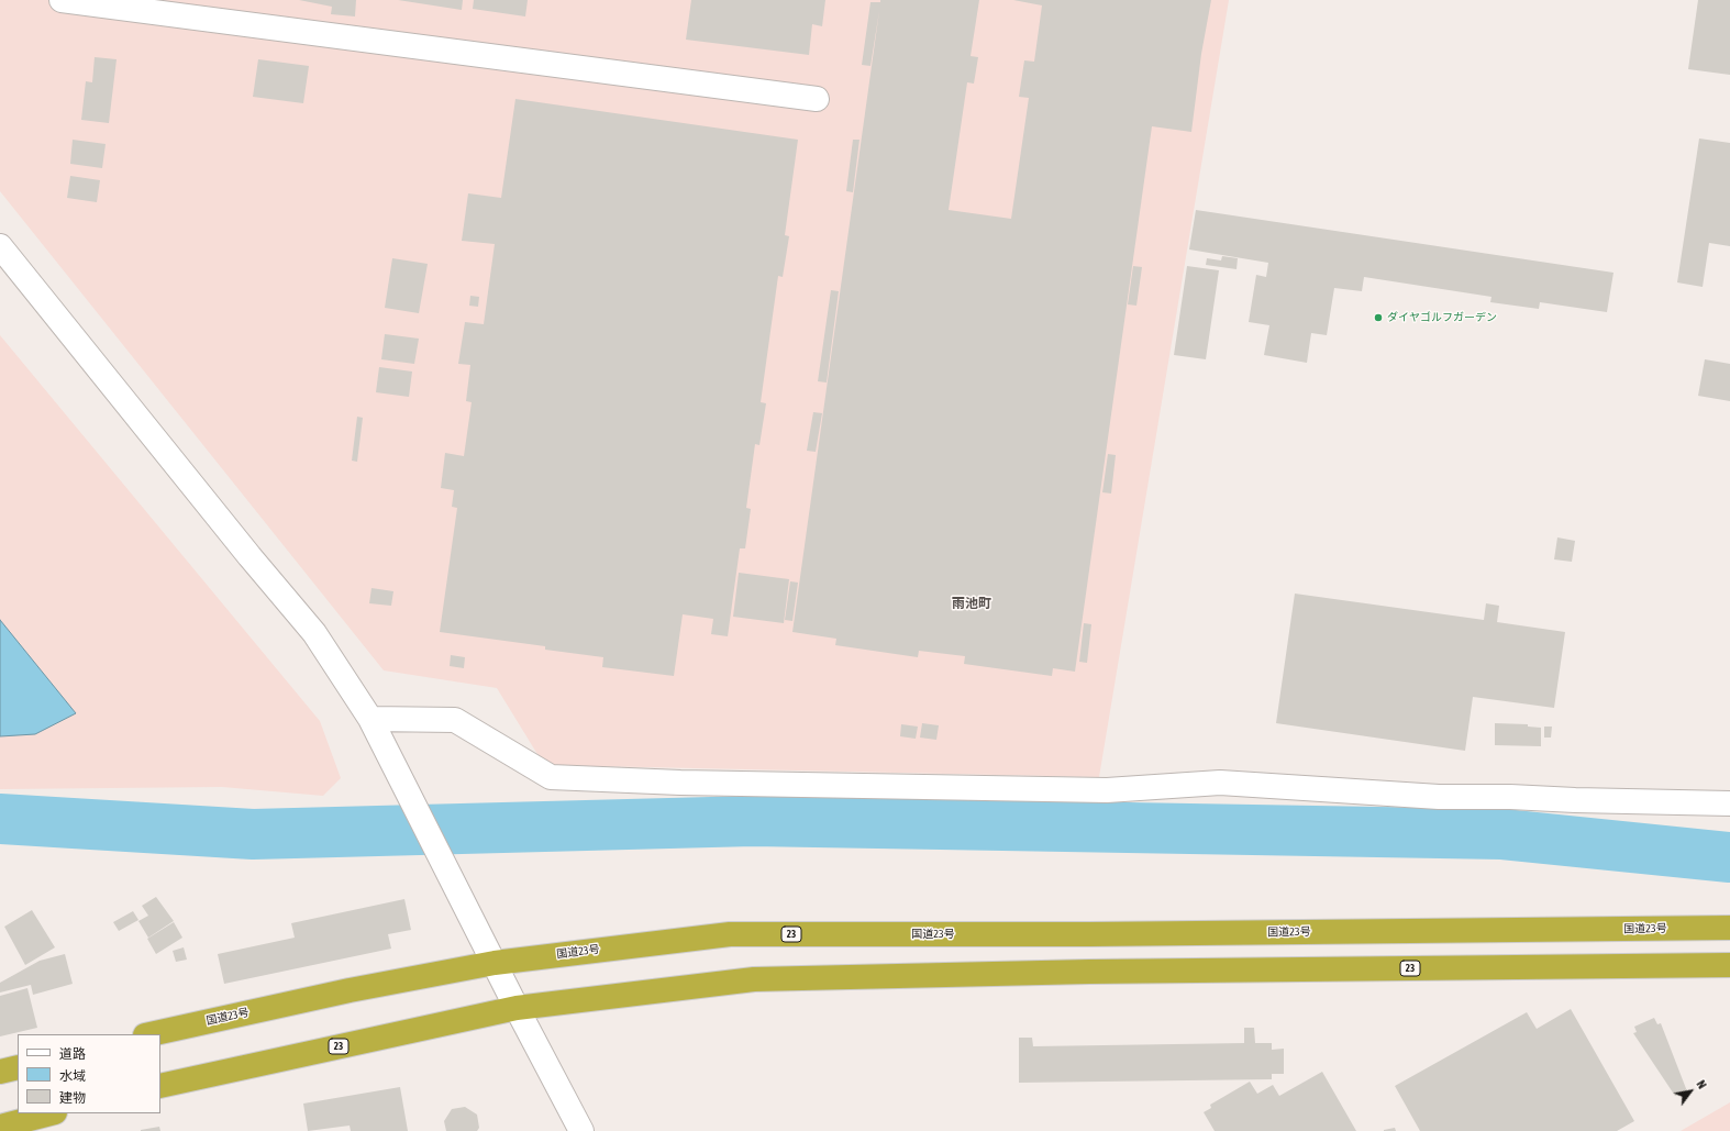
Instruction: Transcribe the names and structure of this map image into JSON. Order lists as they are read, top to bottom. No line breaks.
{"streets":{"highway":["国道23号","23"]},"districts":["雨池町"],"places":["ダイヤゴルフガーデン"],"legend":["道路","水域","建物"],"north":"top right"}
